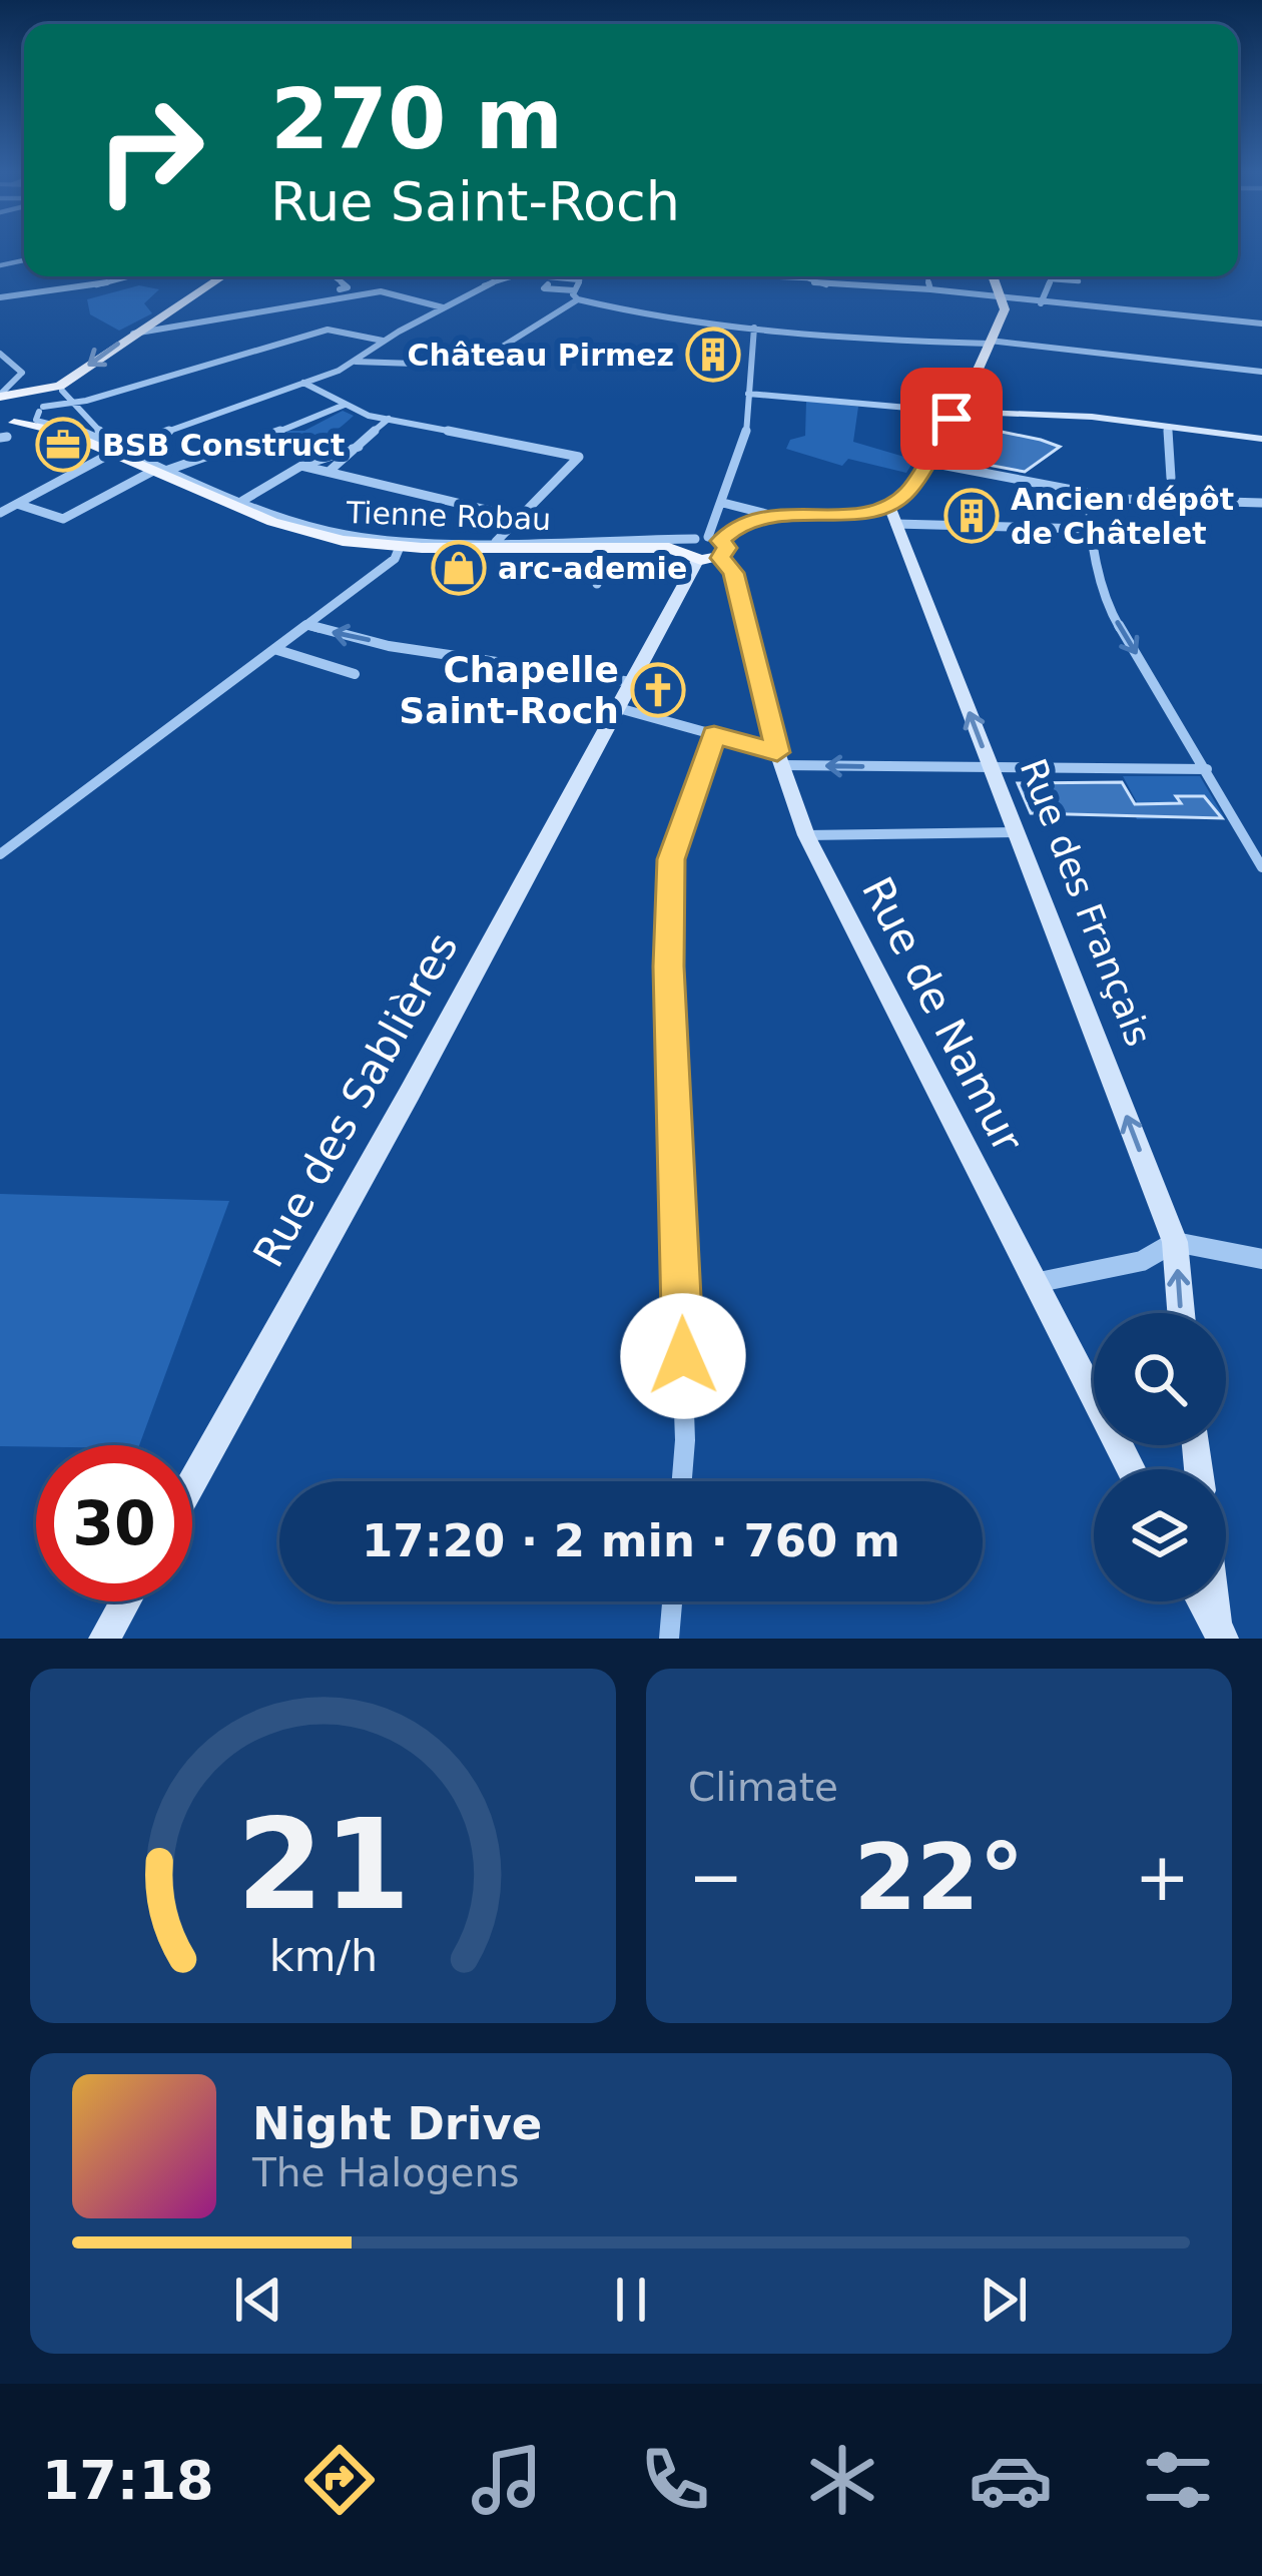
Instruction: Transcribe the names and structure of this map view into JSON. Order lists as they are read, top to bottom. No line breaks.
{"streets":{"main road":["Tienne Robau","Rue des Français","Rue de Namur","Rue des Sablières"]},"crossings":[["Tienne Robau","Rue de Namur"],["Tienne Robau","Rue des Sablières"],["Rue de Namur","Rue des Sablières"]],"one_way":["Rue des Français"],"places":{"building":["Château Pirmez","Ancien dépôt de Châtelet"],"office":["BSB Construct"],"shop":["arc-ademie"],"church":["Chapelle Saint-Roch"]},"page":{"turn":["270 m","Rue Saint-Roch"],"limit":"30","trip":"17:20 · 2 min · 760 m","tile":"Climate","heat":["−","22°","+"],"song":["Night Drive","The Halogens"],"tabs":"17:18","gauge":["21","km/h"]}}
